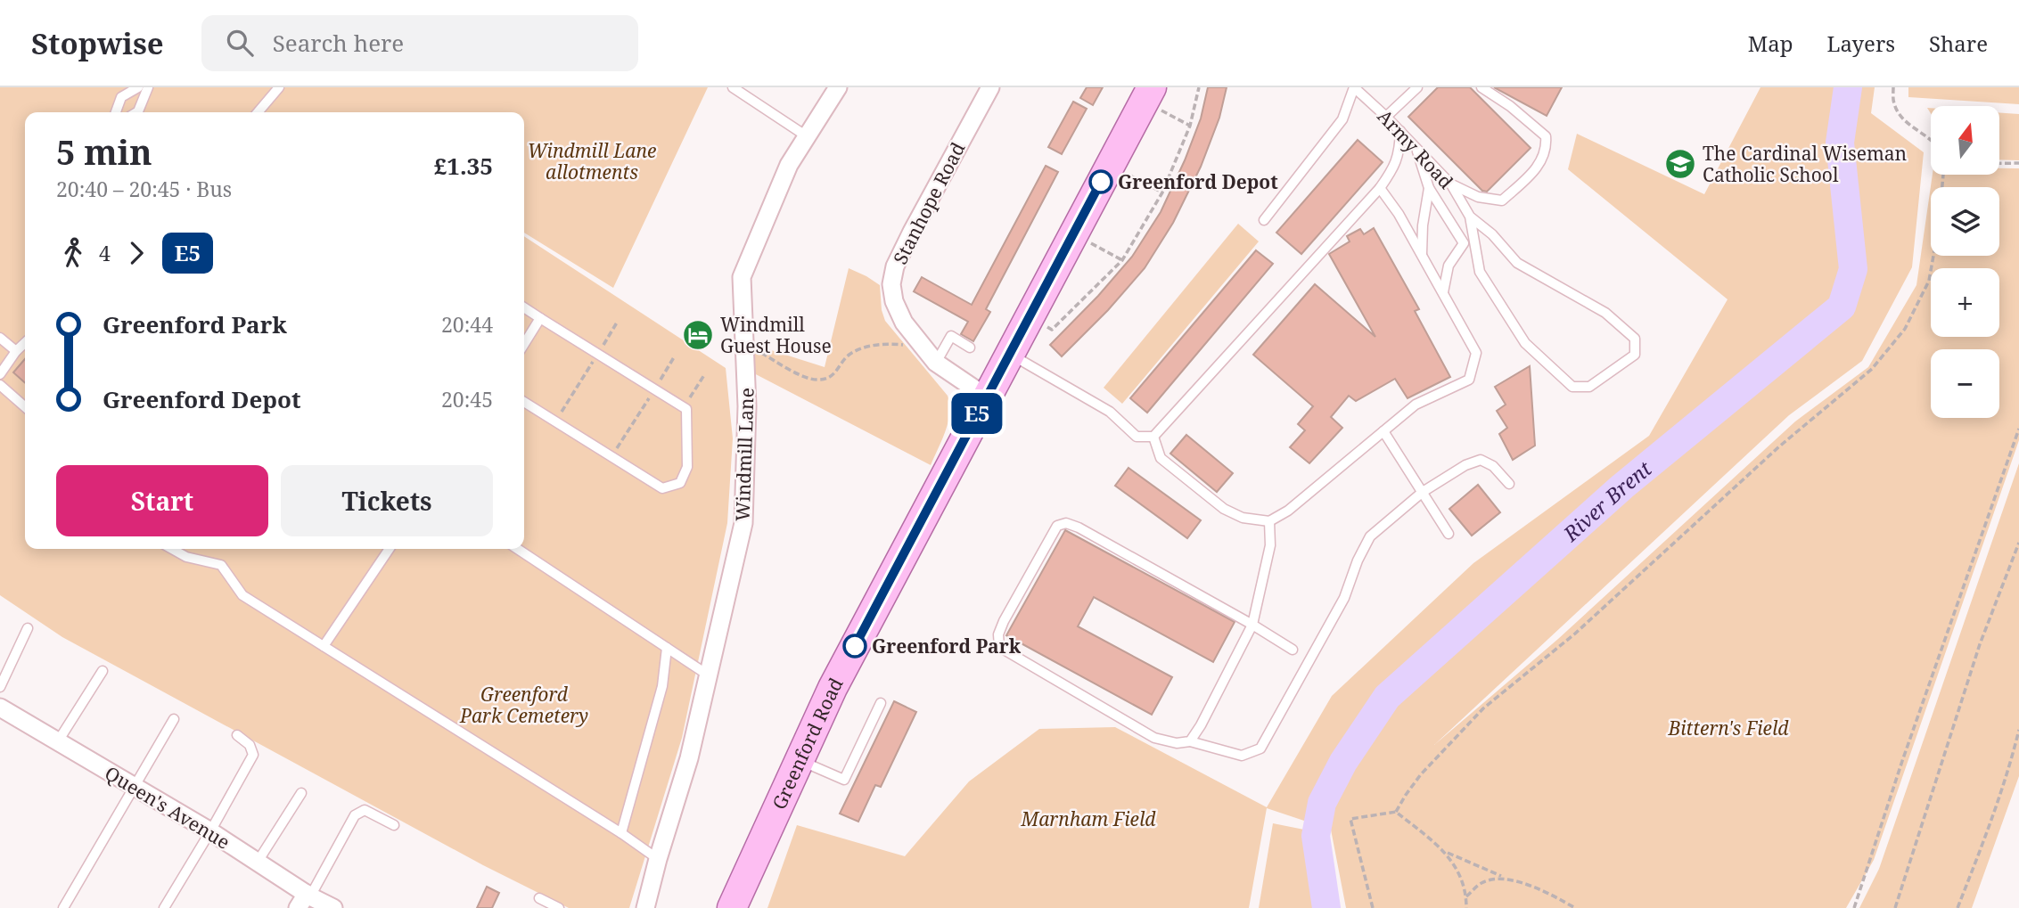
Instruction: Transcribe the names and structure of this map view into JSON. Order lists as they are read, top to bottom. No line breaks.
{"streets":{"main road":["Greenford Road"],"street":["Stanhope Road","Windmill Lane","Queen's Avenue"],"lane":["Army Road"]},"crossings":[["Stanhope Road","Greenford Road"]],"water":["River Brent"],"parks":["Windmill Lane allotments","Greenford Park Cemetery","Bittern's Field","Marnham Field"],"places":{"school or university":["The Cardinal Wiseman Catholic School"],"other":["Greenford Depot","Greenford Park"],"hotel":["Windmill Guest House"]},"lines":["bus line E5"],"north":"top","page":{"header":"Stopwise","search":"Search here","nav":["Map","Layers","Share"],"on_map":"E5","map_buttons":["+","−"],"heading":["5 min","20:40 – 20:45 · Bus","£1.35"],"legs":["4","E5"],"list":[{"name":"Greenford Park","value":"20:44"},{"name":"Greenford Depot","value":"20:45"}],"buttons":["Start","Tickets"]}}
